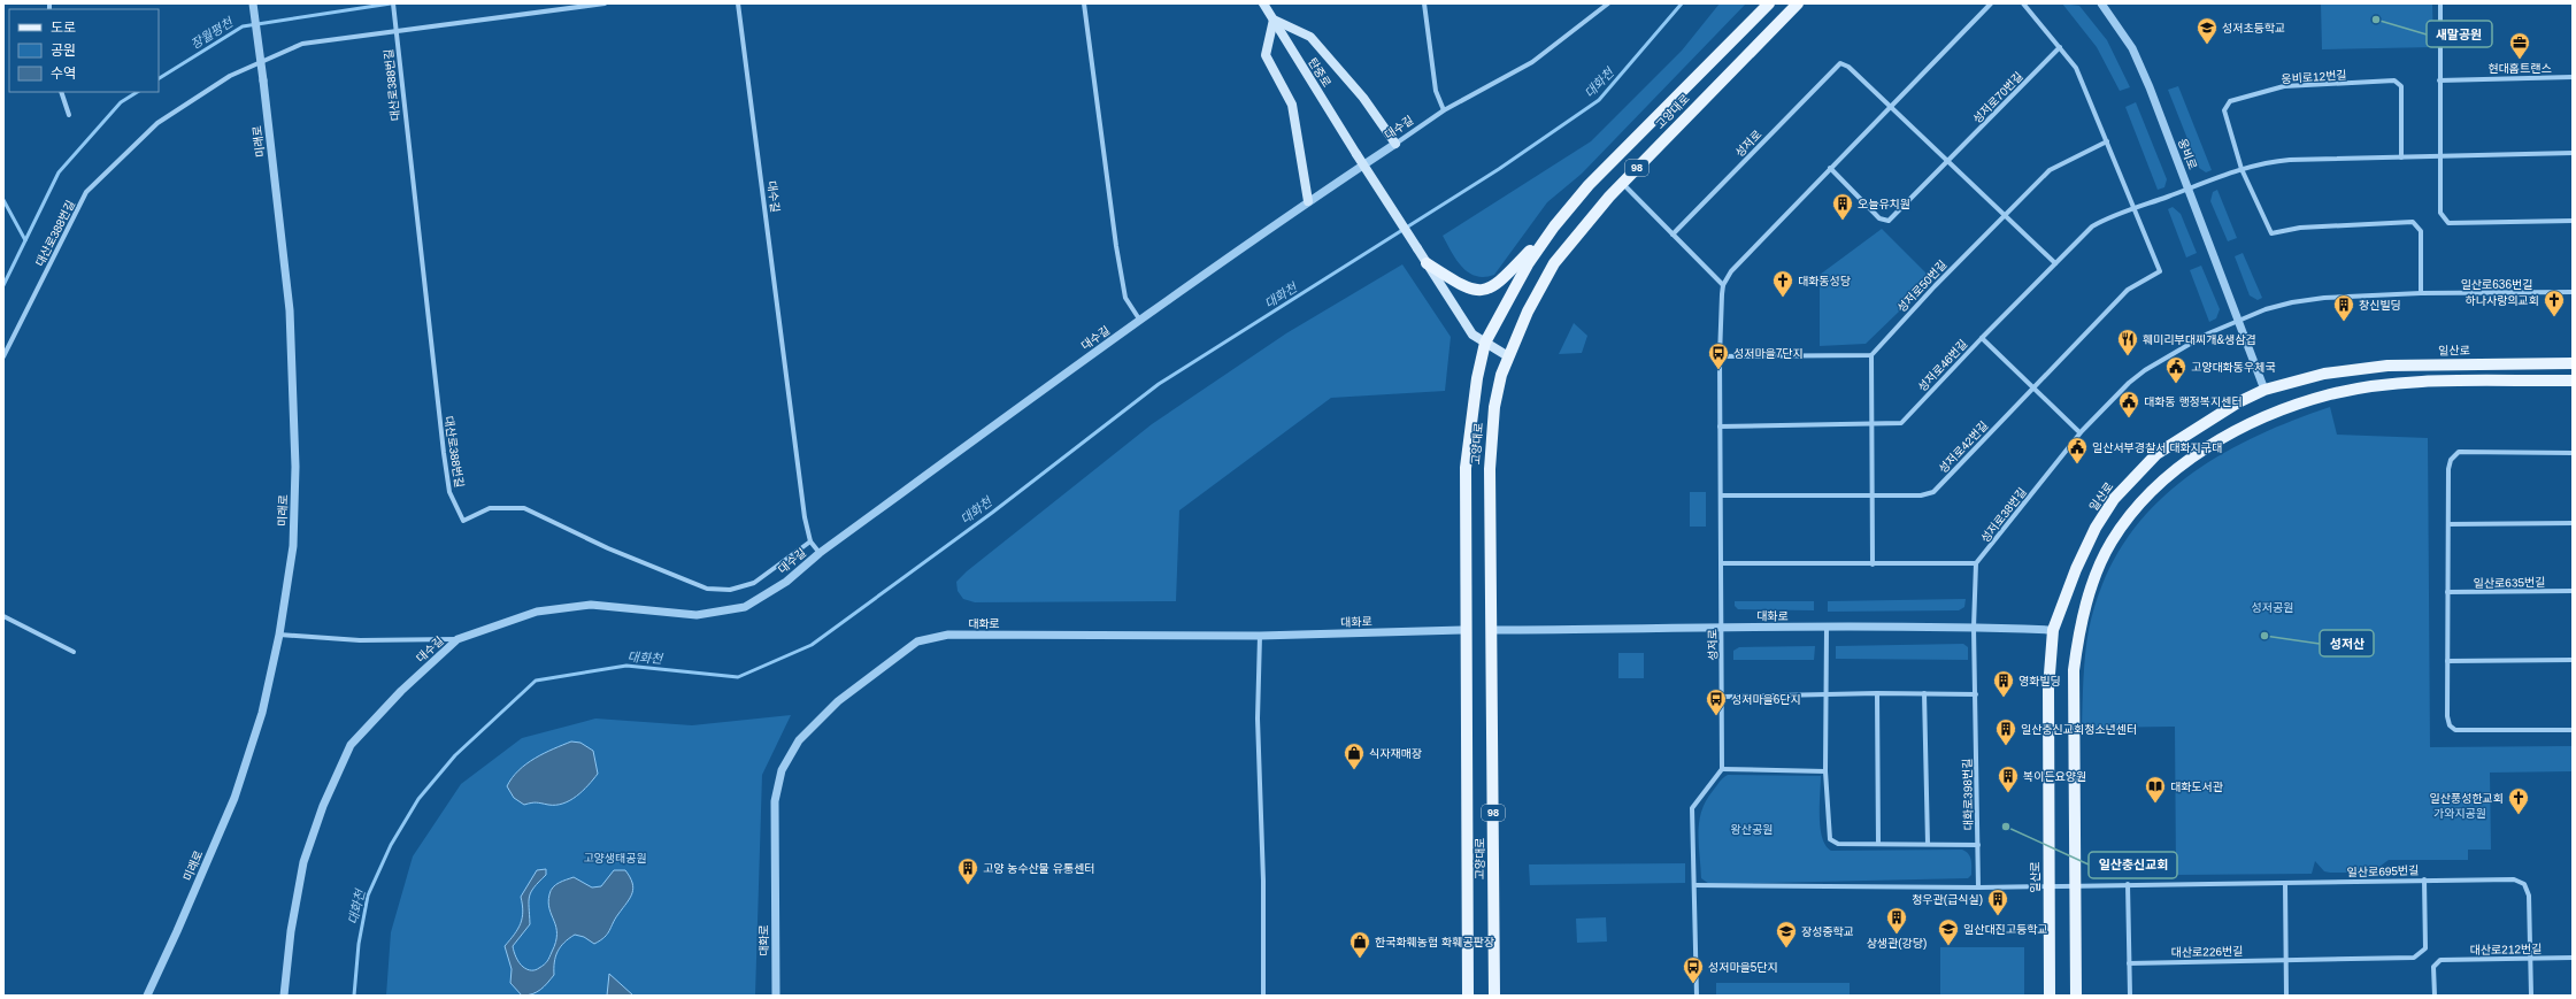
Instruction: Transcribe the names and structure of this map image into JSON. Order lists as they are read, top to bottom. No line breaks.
{"streets":{"main road":["탄중로","고양대로","98","일산로"],"street":["웅비로12번길","대산로388번길","성저로70번길","대수길","미래로","성저로","웅비로","일산로636번길","성저로50번길","성저로46번길","성저로42번길","성저로38번길","일산로635번길","대화로","대화로398번길","일산로695번길","대산로212번길","대산로226번길"]},"crossings":[["웅비로12번길","일산로636번길"],["대산로388번길","대수길"],["고양대로","대화로"],["성저로","성저로46번길"],["성저로","성저로42번길"],["성저로","대화로"],["웅비로","일산로"],["웅비로","성저로46번길"],["웅비로","성저로38번길"],["일산로","대화로"],["일산로","일산로695번길"],["성저로46번길","성저로42번길"],["성저로38번길","대화로398번길"],["대화로","대화로398번길"],["일산로695번길","대산로212번길"],["일산로695번길","대산로226번길"]],"water":["장월평천","대화천"],"parks":["성저공원","가와지공원","왕산공원","고양생태공원"],"places":{"other":["새말공원","성저산","일산충신교회"],"school or university":["성저초등학교","일산대진고등학교","장성중학교"],"office":["현대홈트랜스"],"building":["오늘유치원","창신빌딩","영화빌딩","일산충신교회청소년센터","복이든요양원","고양 농수산물 유통센터","청우관(급식실)","상생관(강당)"],"church":["대화동성당","하나사랑의교회","일산풍성한교회"],"restaurant":["훼미리부대찌개&생삼겹"],"bus stop":["성저마을7단지","성저마을6단지","성저마을5단지"],"public building":["고양대화동우체국","대화동 행정복지센터","일산서부경찰서 대화지구대"],"shop":["식자재매장","한국화훼농협 화훼공판장"],"library":["대화도서관"]},"legend":["도로","공원","수역"]}
